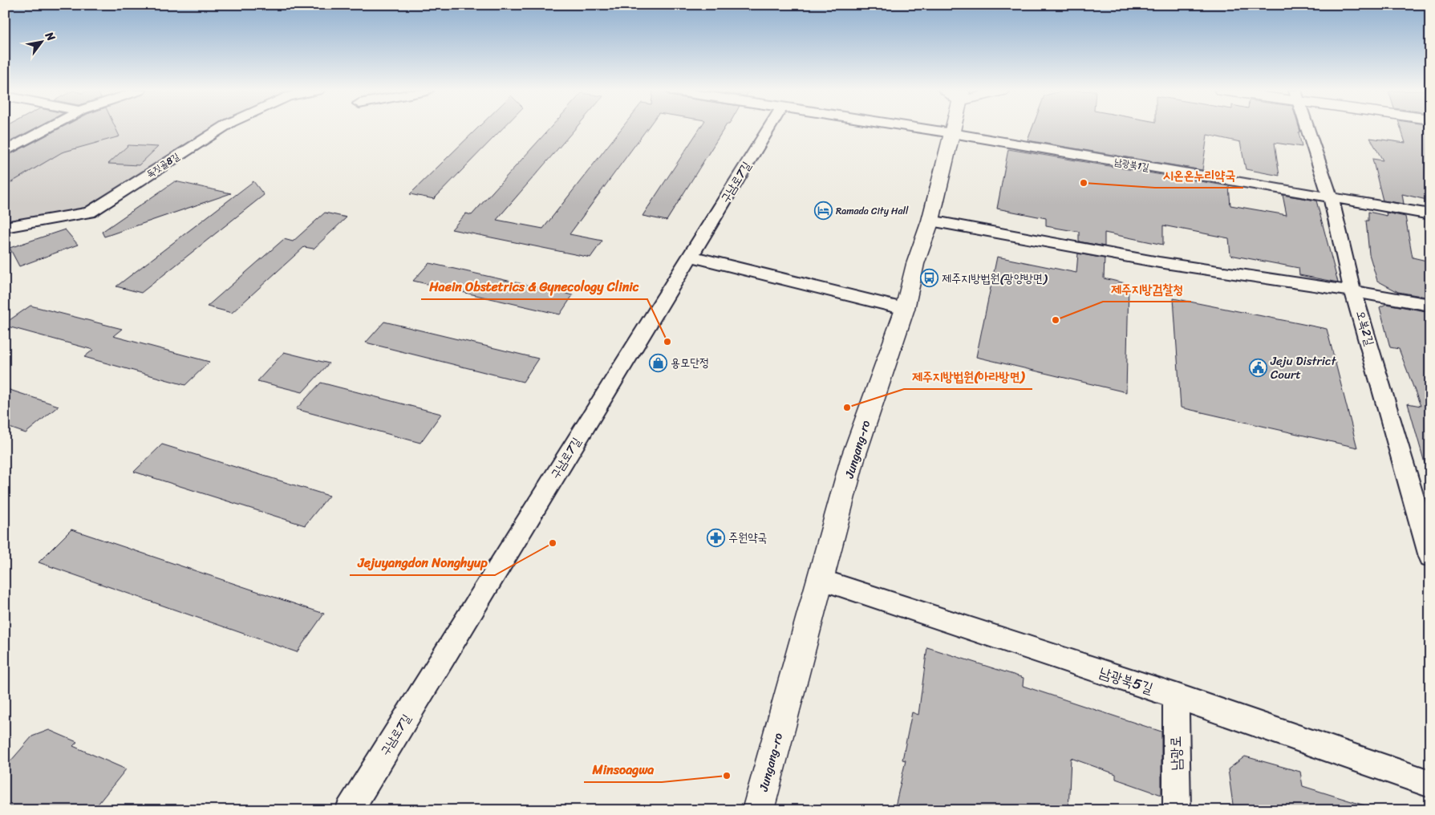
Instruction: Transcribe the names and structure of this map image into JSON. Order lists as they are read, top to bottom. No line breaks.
{"streets":{"main road":["Jungang-ro"],"street":["남광북1길","독짓골8길","구남로7길","오복2길","남광북5길","남광로"]},"crossings":[["남광북1길","오복2길"],["남광북1길","Jungang-ro"],["Jungang-ro","남광북5길"],["남광북5길","남광로"]],"places":{"other":["시온온누리약국","제주지방검찰청","Haein Obstetrics & Gynecology Clinic","제주지방법원(아라방면)","Jejuyangdon Nonghyup","Minsoagwa"],"hotel":["Ramada City Hall"],"bus stop":["제주지방법원(광양방면)"],"shop":["용모단정"],"public building":["Jeju District Court"],"pharmacy":["주원약국"]},"north":"top right"}
